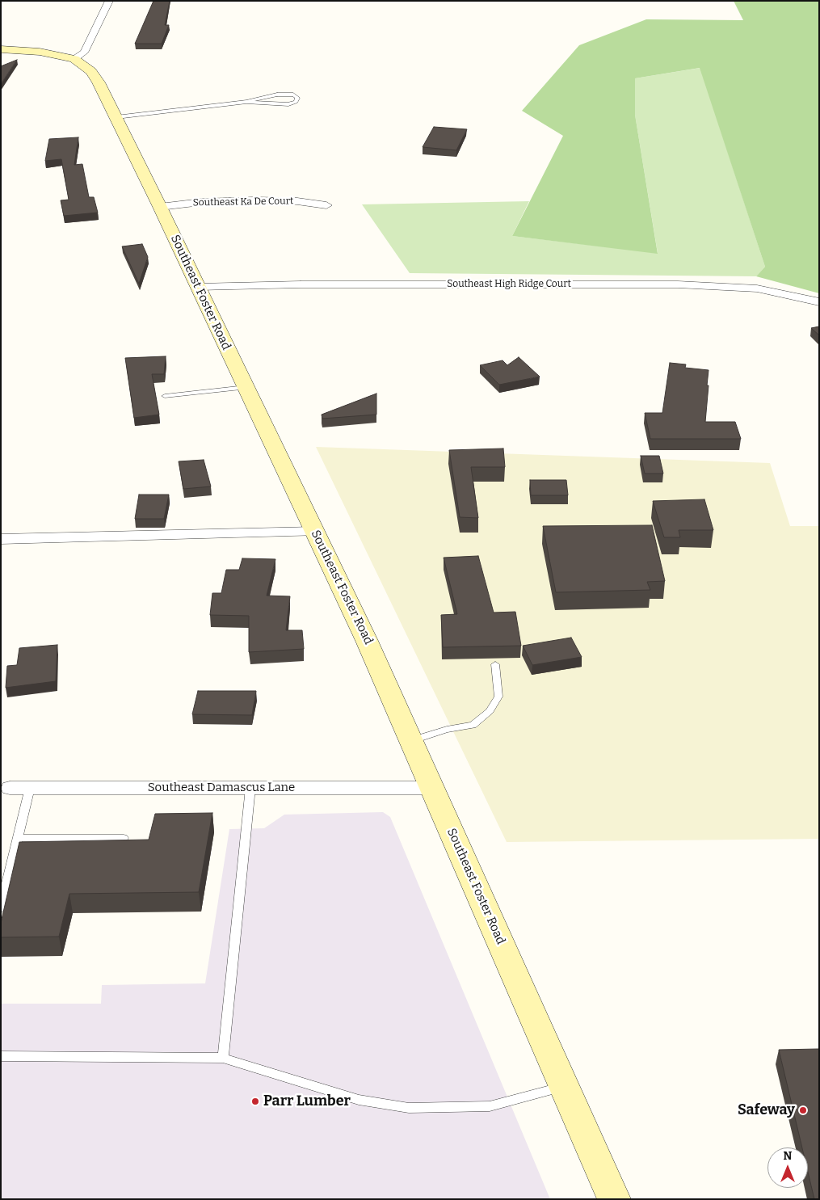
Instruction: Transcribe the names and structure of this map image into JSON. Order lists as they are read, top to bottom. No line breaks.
{"streets":{"main road":["Southeast Foster Road"],"street":["Southeast Ka De Court","Southeast High Ridge Court","Southeast Damascus Lane"]},"crossings":[["Southeast Ka De Court","Southeast Foster Road"],["Southeast High Ridge Court","Southeast Foster Road"],["Southeast Foster Road","Southeast Damascus Lane"]],"places":["Parr Lumber","Safeway"],"north":"top"}
